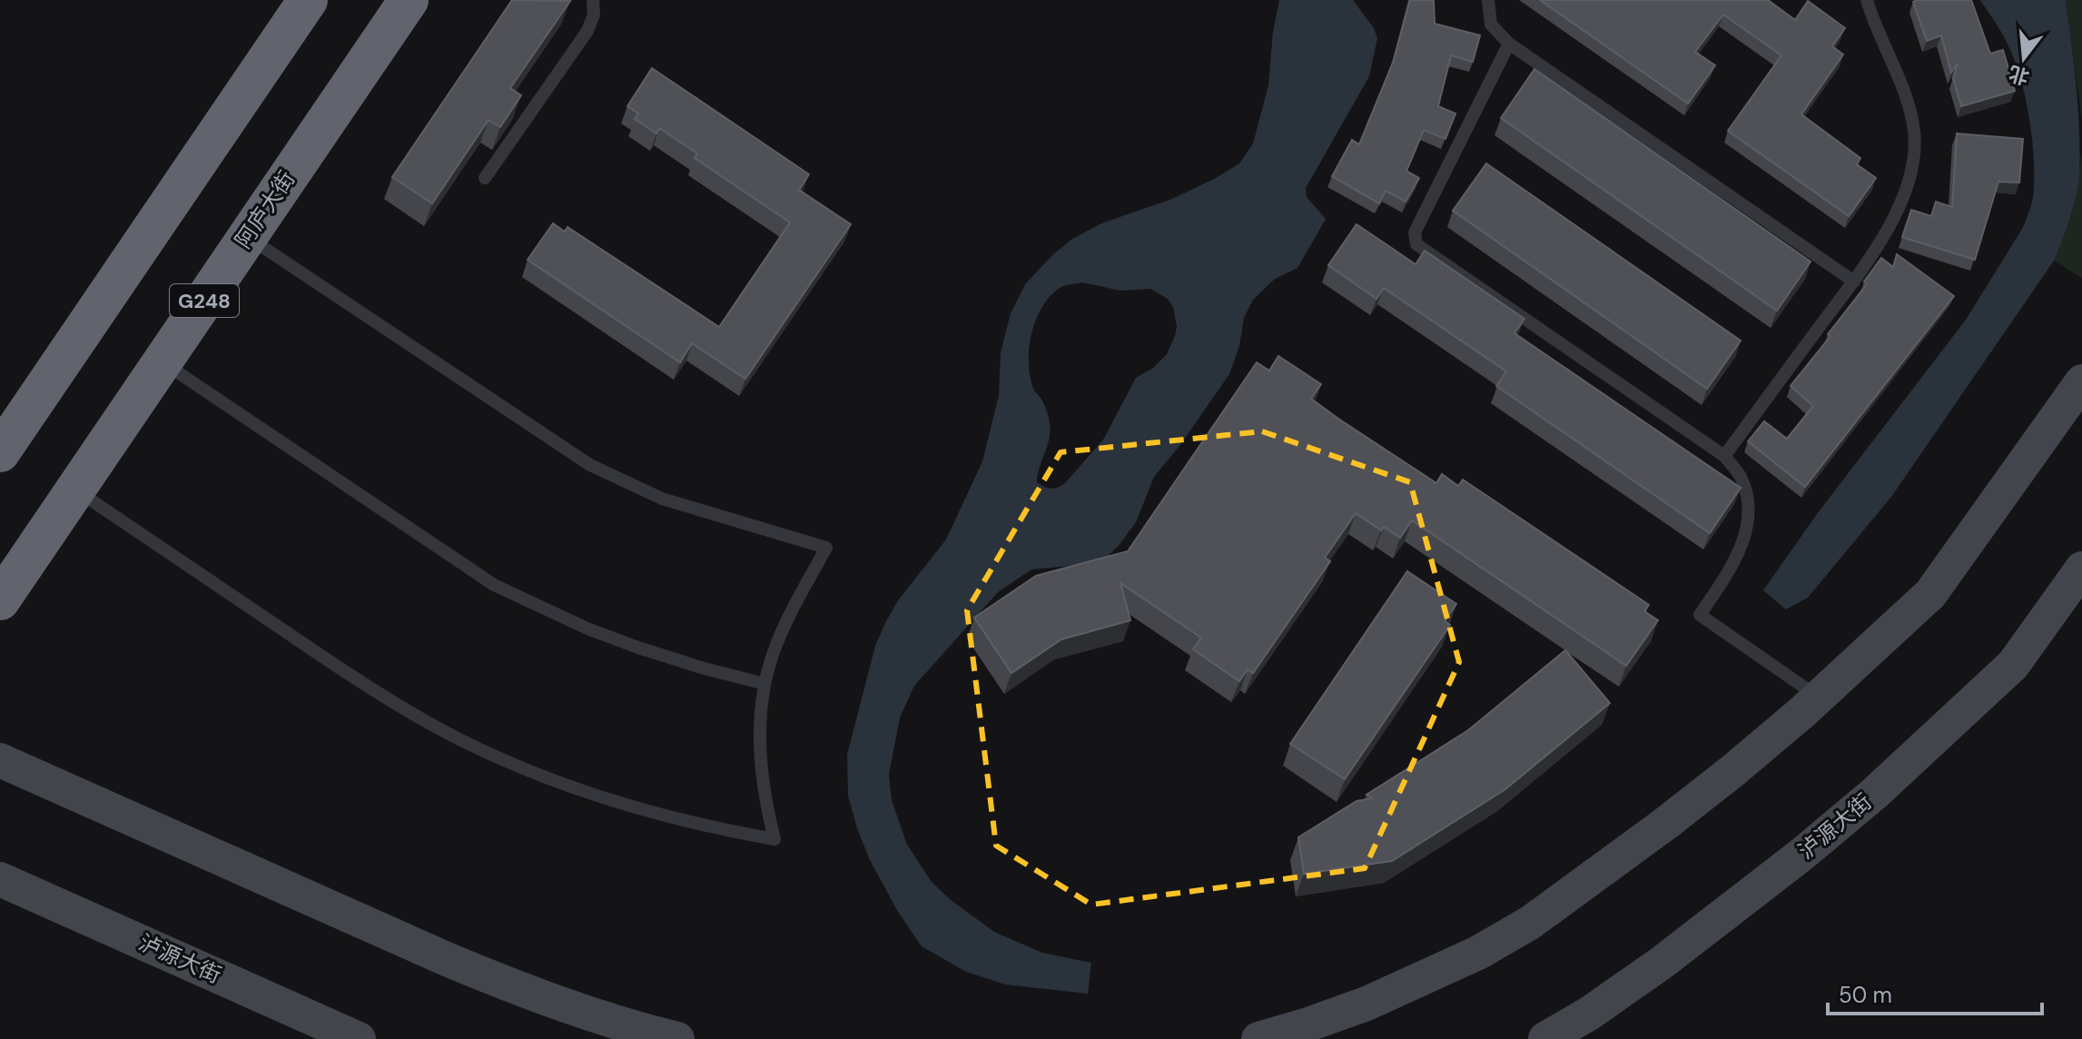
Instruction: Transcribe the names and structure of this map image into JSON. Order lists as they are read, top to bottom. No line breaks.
{"streets":{"highway":["阿庐大街","G248"],"main road":["泸源大街"]},"scale_bar":"50 m","north":"bottom"}
